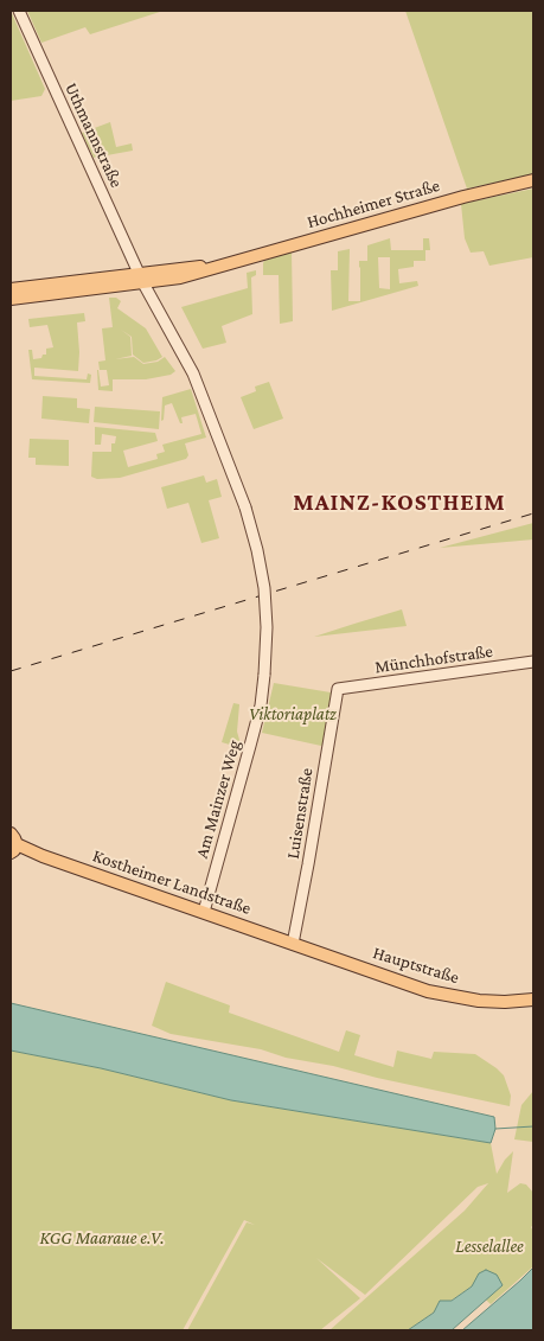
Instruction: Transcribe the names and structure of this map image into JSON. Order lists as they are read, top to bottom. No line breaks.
{"streets":{"main road":["Hochheimer Straße","Kostheimer Landstraße","Hauptstraße"],"street":["Uthmannstraße","Münchhofstraße","Am Mainzer Weg","Luisenstraße"]},"crossings":[["Uthmannstraße","Hochheimer Straße"],["Uthmannstraße","Am Mainzer Weg"],["Münchhofstraße","Luisenstraße"],["Am Mainzer Weg","Kostheimer Landstraße"],["Luisenstraße","Kostheimer Landstraße"],["Luisenstraße","Hauptstraße"],["Kostheimer Landstraße","Hauptstraße"]],"districts":["MAINZ-KOSTHEIM"],"parks":["Viktoriaplatz","KGG Maaraue e.V.","Lesselallee"]}
